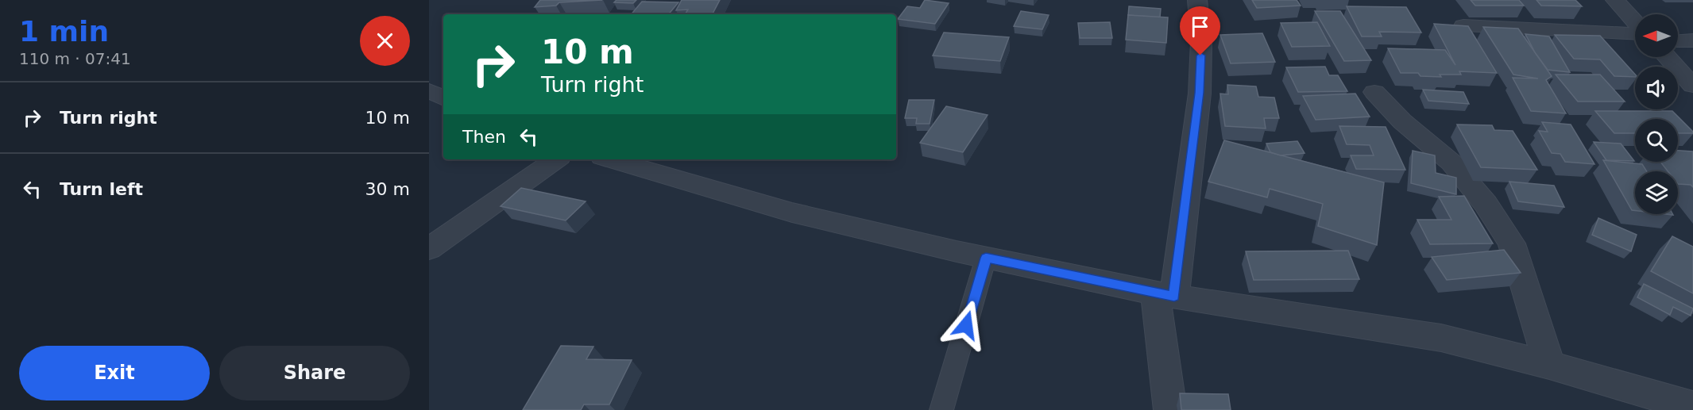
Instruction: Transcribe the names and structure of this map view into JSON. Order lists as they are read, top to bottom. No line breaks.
{"north":"left","page":{"heading":["1 min","110 m · 07:41"],"turn":["10 m","Turn right"],"list":[{"name":"Turn right","value":"10 m"},{"name":"Turn left","value":"30 m"}],"then":"Then","buttons":["Exit","Share"]}}
